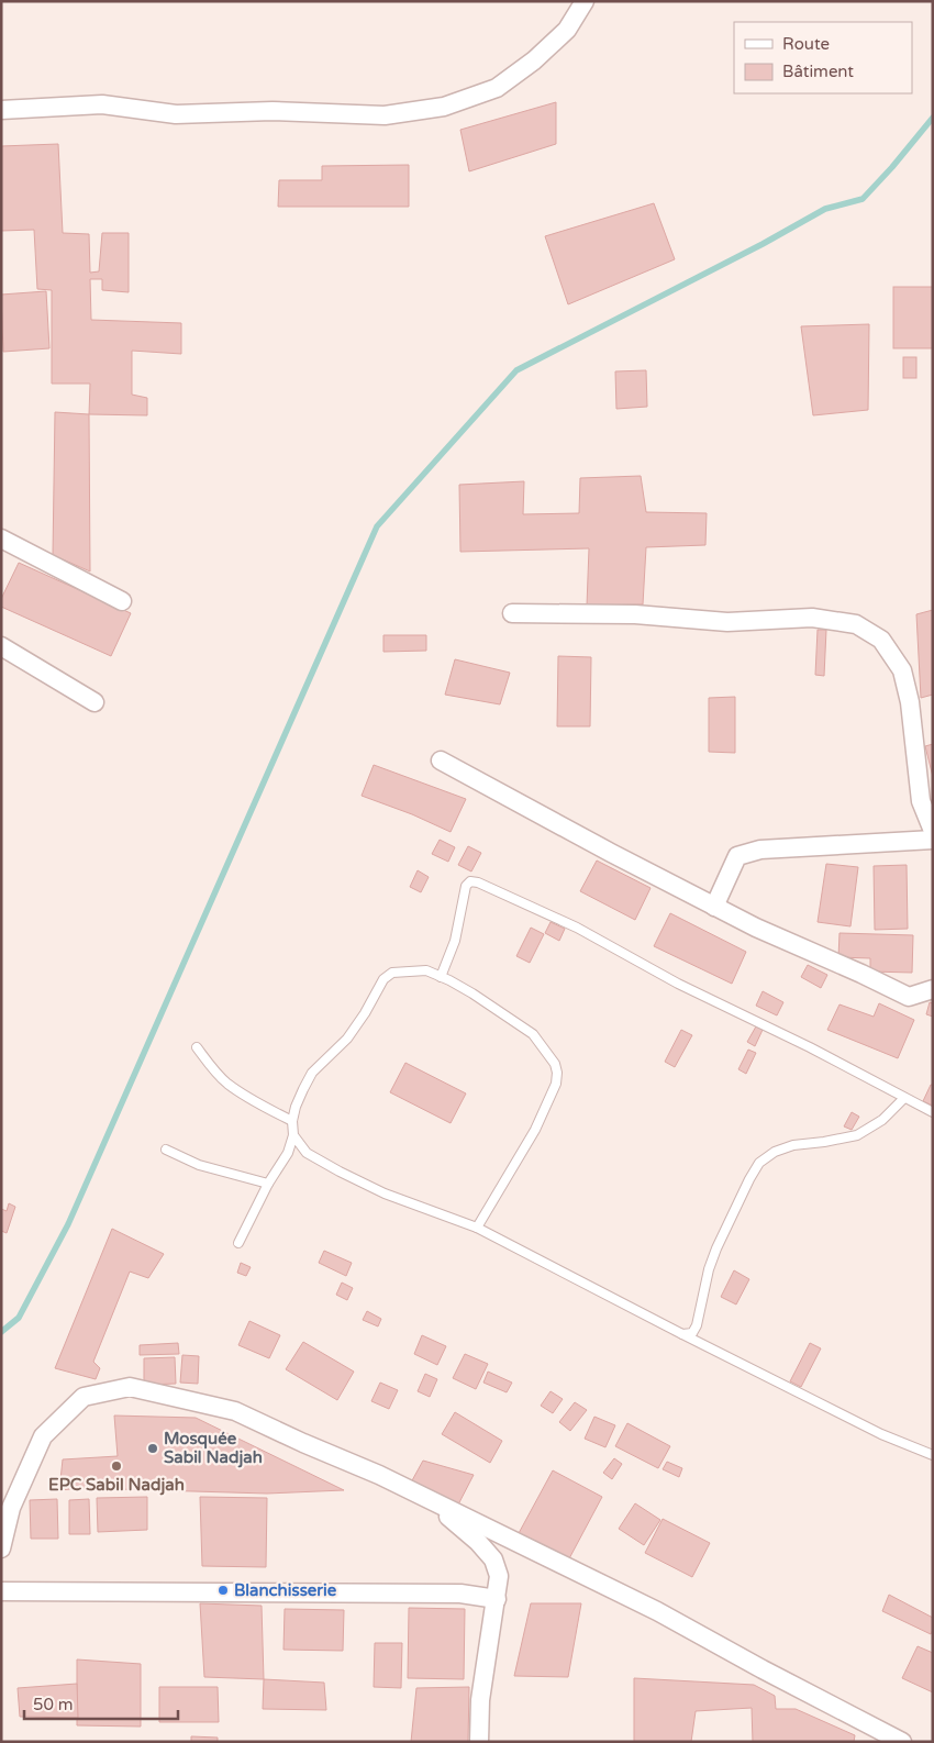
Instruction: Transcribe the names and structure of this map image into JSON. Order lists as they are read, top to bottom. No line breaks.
{"places":["Mosquée Sabil Nadjah","EPC Sabil Nadjah","Blanchisserie"],"legend":["Route","Bâtiment"],"scale_bar":"50 m"}
